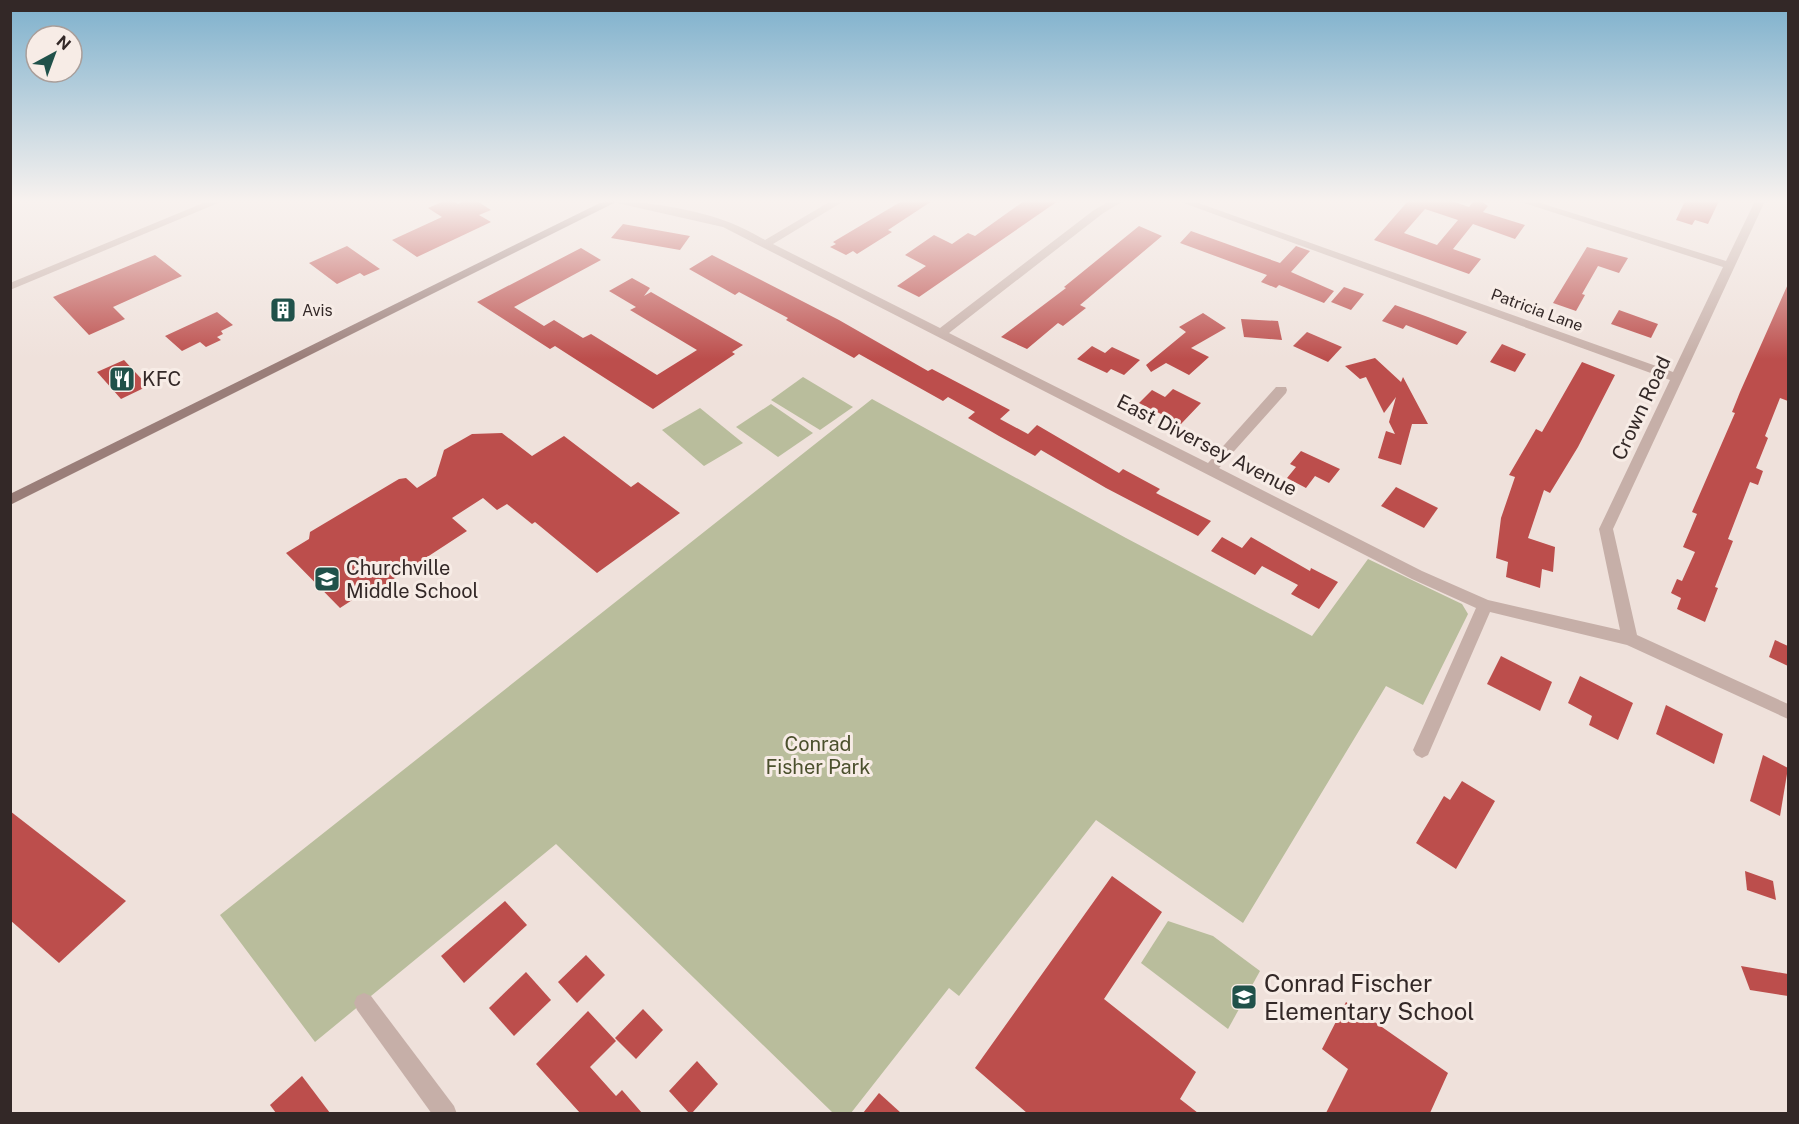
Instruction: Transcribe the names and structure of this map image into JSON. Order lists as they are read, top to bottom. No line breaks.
{"streets":{"street":["Patricia Lane","Crown Road","East Diversey Avenue"]},"crossings":[["Patricia Lane","Crown Road"],["Crown Road","East Diversey Avenue"]],"parks":["Conrad Fisher Park"],"places":{"building":["Avis"],"restaurant":["KFC"],"school or university":["Churchville Middle School","Conrad Fischer Elementary School"]},"north":"top right"}
